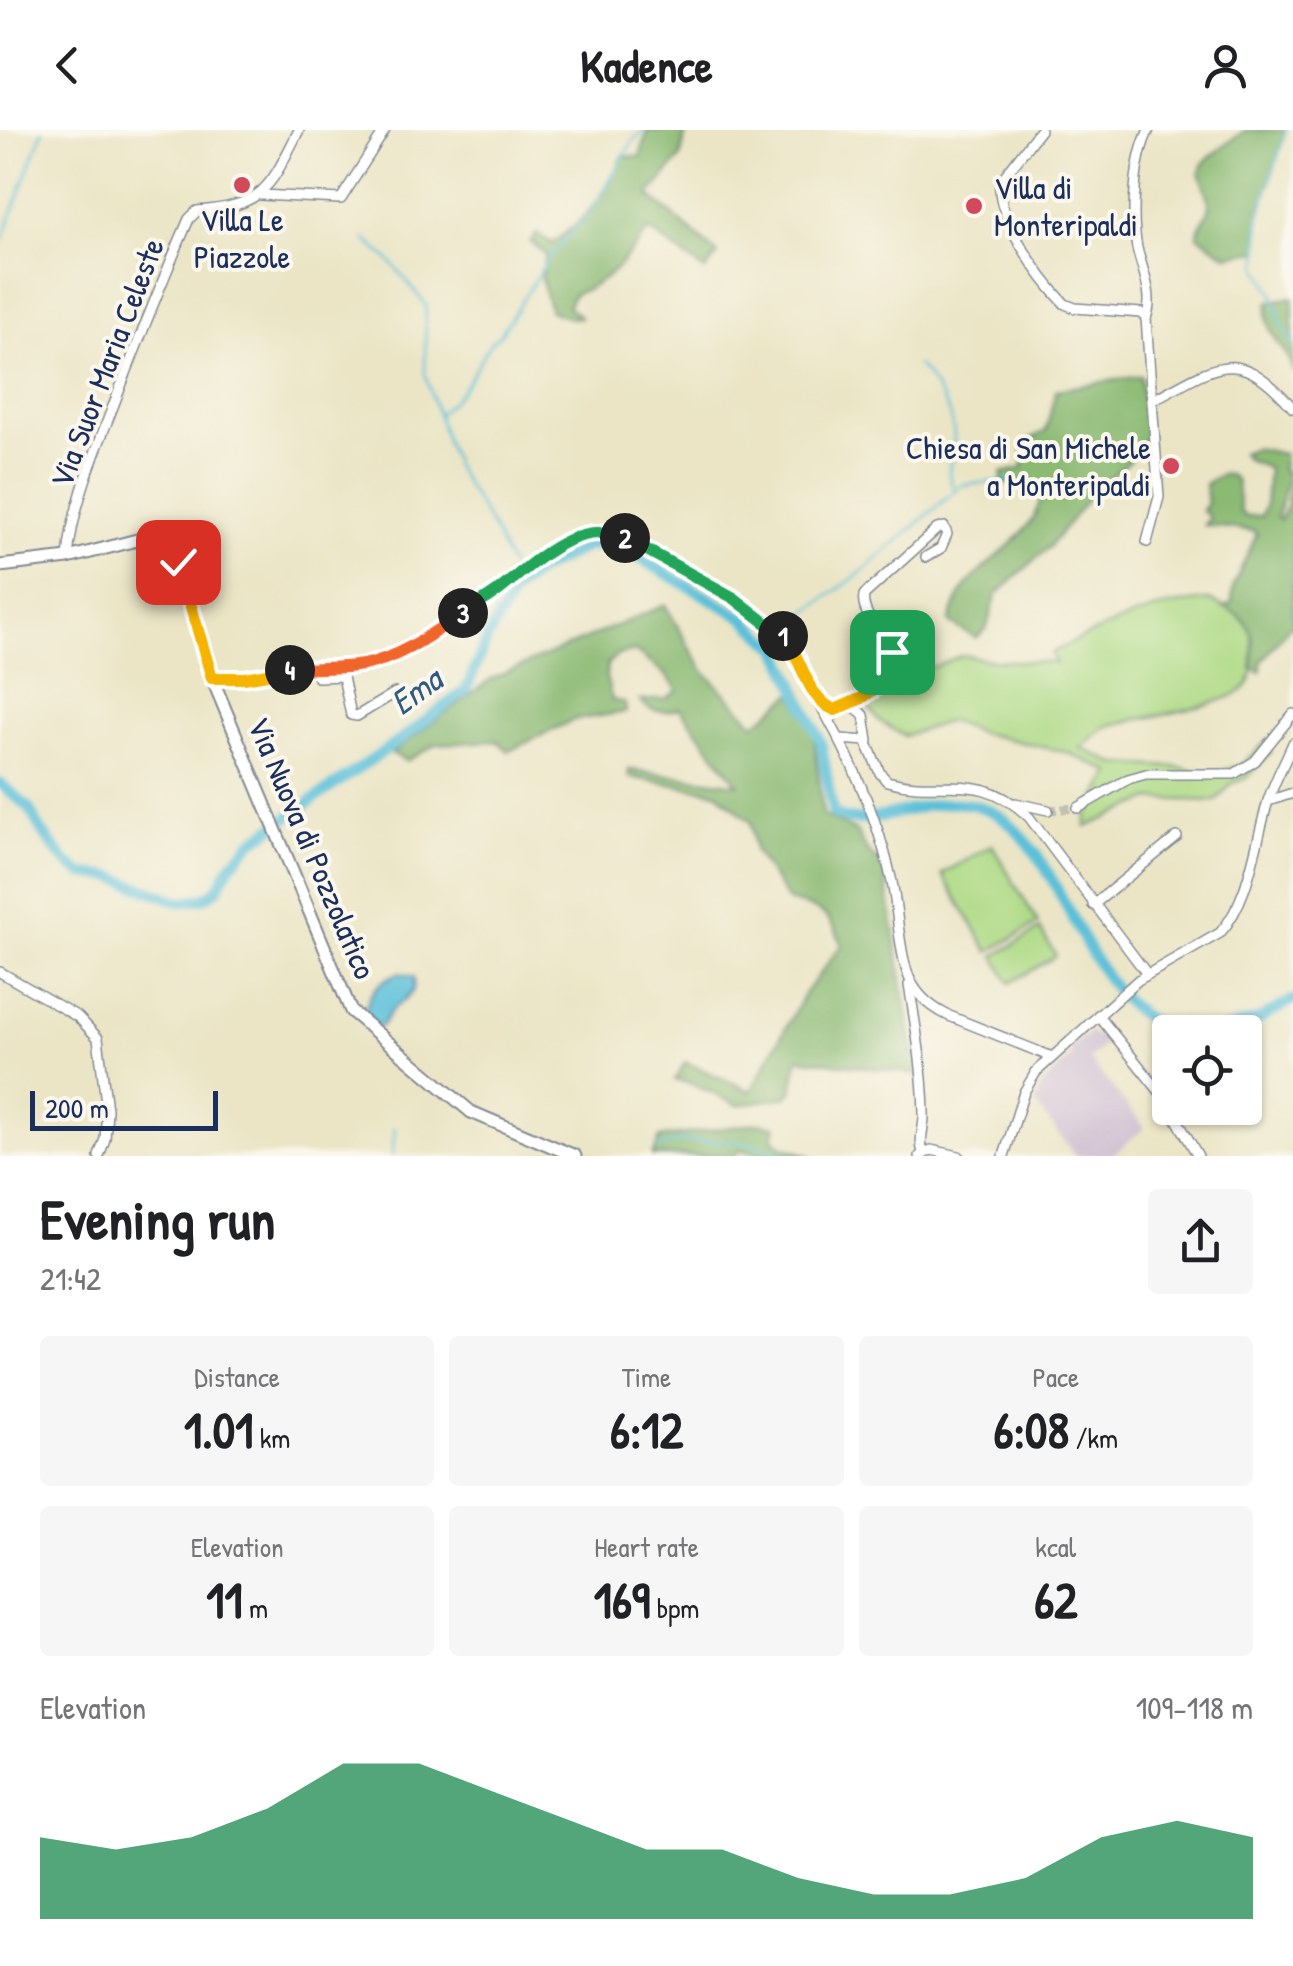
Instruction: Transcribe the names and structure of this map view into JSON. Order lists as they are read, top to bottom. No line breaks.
{"streets":{"main road":["Via Nuova di Pozzolatico"],"street":["Via Suor Maria Celeste"]},"crossings":[["Via Suor Maria Celeste","Via Nuova di Pozzolatico"]],"water":["Ema"],"places":["Villa Le Piazzole","Villa di Monteripaldi","Chiesa di San Michele a Monteripaldi"],"scale_bar":"200 m","page":{"header":"Kadence","pins":["2","3","1","4"],"scale":"200 m","heading":["Evening run","21:42"],"stats":[["Distance","1.01 km"],["Time","6:12"],["Pace","6:08 /km"],["Elevation","11 m"],["Heart rate","169 bpm"],["kcal","62"]],"chart":["Elevation","109–118 m"]}}
